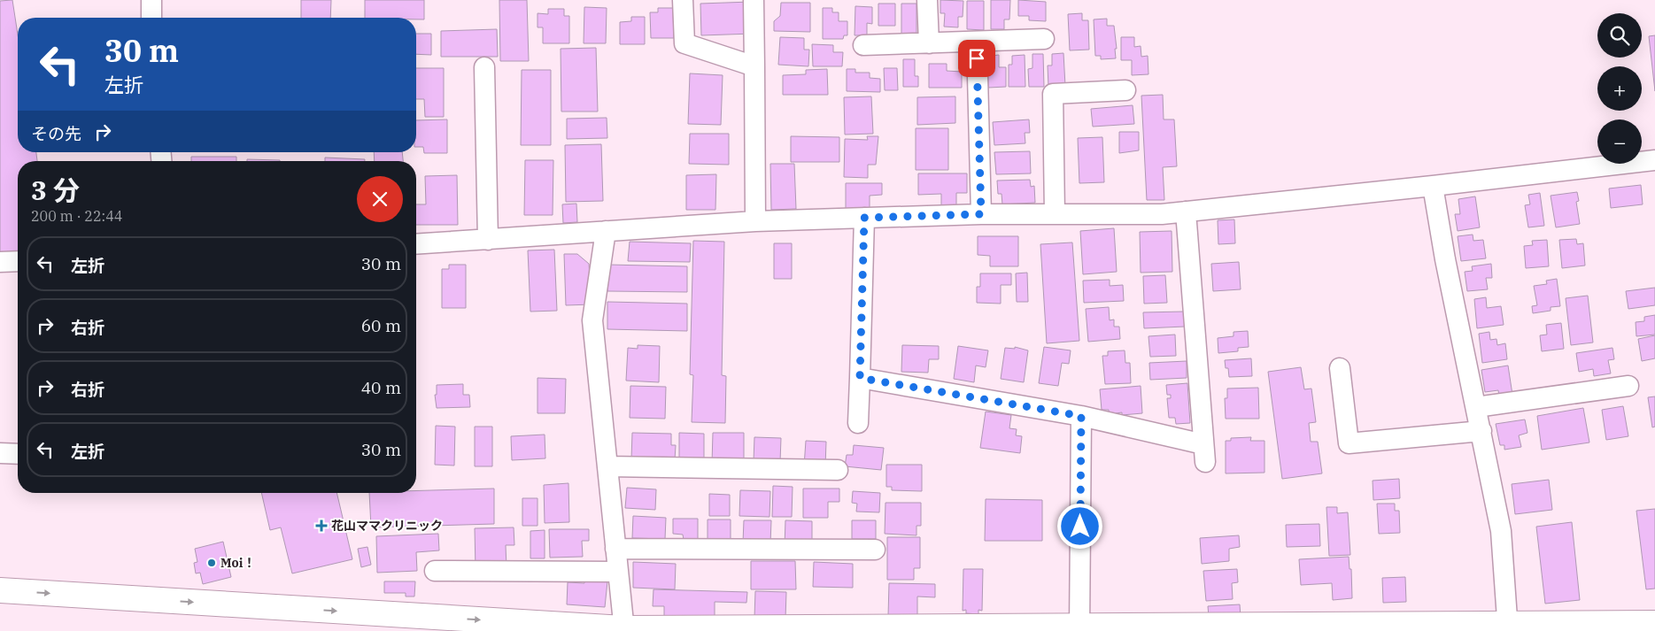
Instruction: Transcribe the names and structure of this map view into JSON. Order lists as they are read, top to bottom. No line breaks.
{"places":{"health":["花山ママクリニック"],"other":["Moi！"]},"page":{"map_buttons":["+","−"],"turn":["30 m","左折"],"then":"その先","heading":["3 分","200 m · 22:44"],"list":[{"name":"左折","value":"30 m"},{"name":"右折","value":"60 m"},{"name":"右折","value":"40 m"},{"name":"左折","value":"30 m"}]}}
